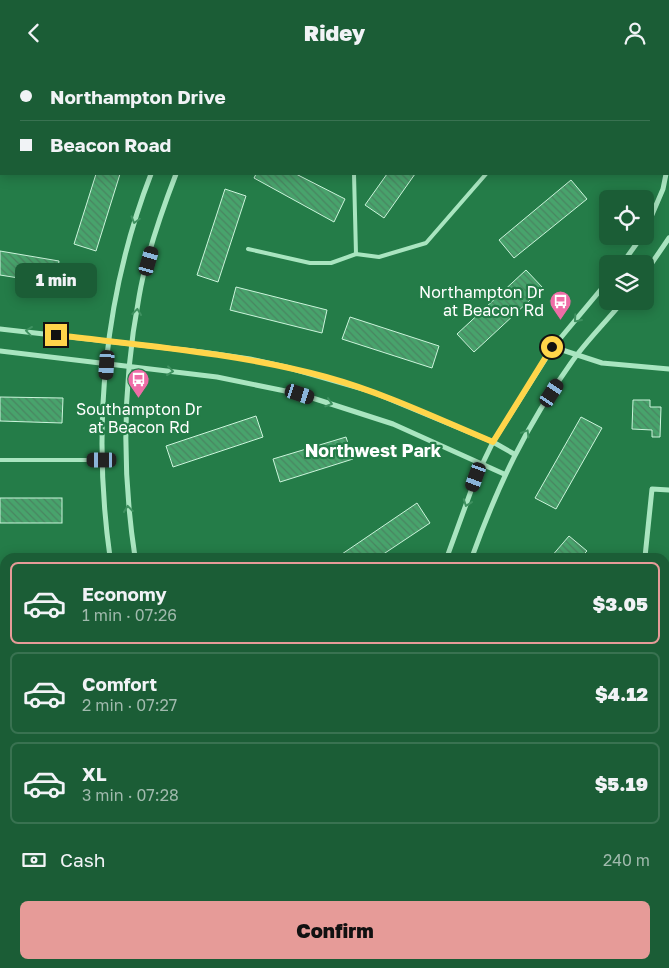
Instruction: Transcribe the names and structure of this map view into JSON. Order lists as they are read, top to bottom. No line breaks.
{"districts":["Northwest Park"],"places":{"bus stop":["Northampton Dr at Beacon Rd","Southampton Dr at Beacon Rd"]},"page":{"header":"Ridey","banner":["Northampton Drive","Beacon Road"],"bubble":"1 min","list":[{"name":"Economy","note":"1 min · 07:26","value":"$3.05"},{"name":"Comfort","note":"2 min · 07:27","value":"$4.12"},{"name":"XL","note":"3 min · 07:28","value":"$5.19"}],"pay":["Cash","240 m"],"buttons":"Confirm"}}
